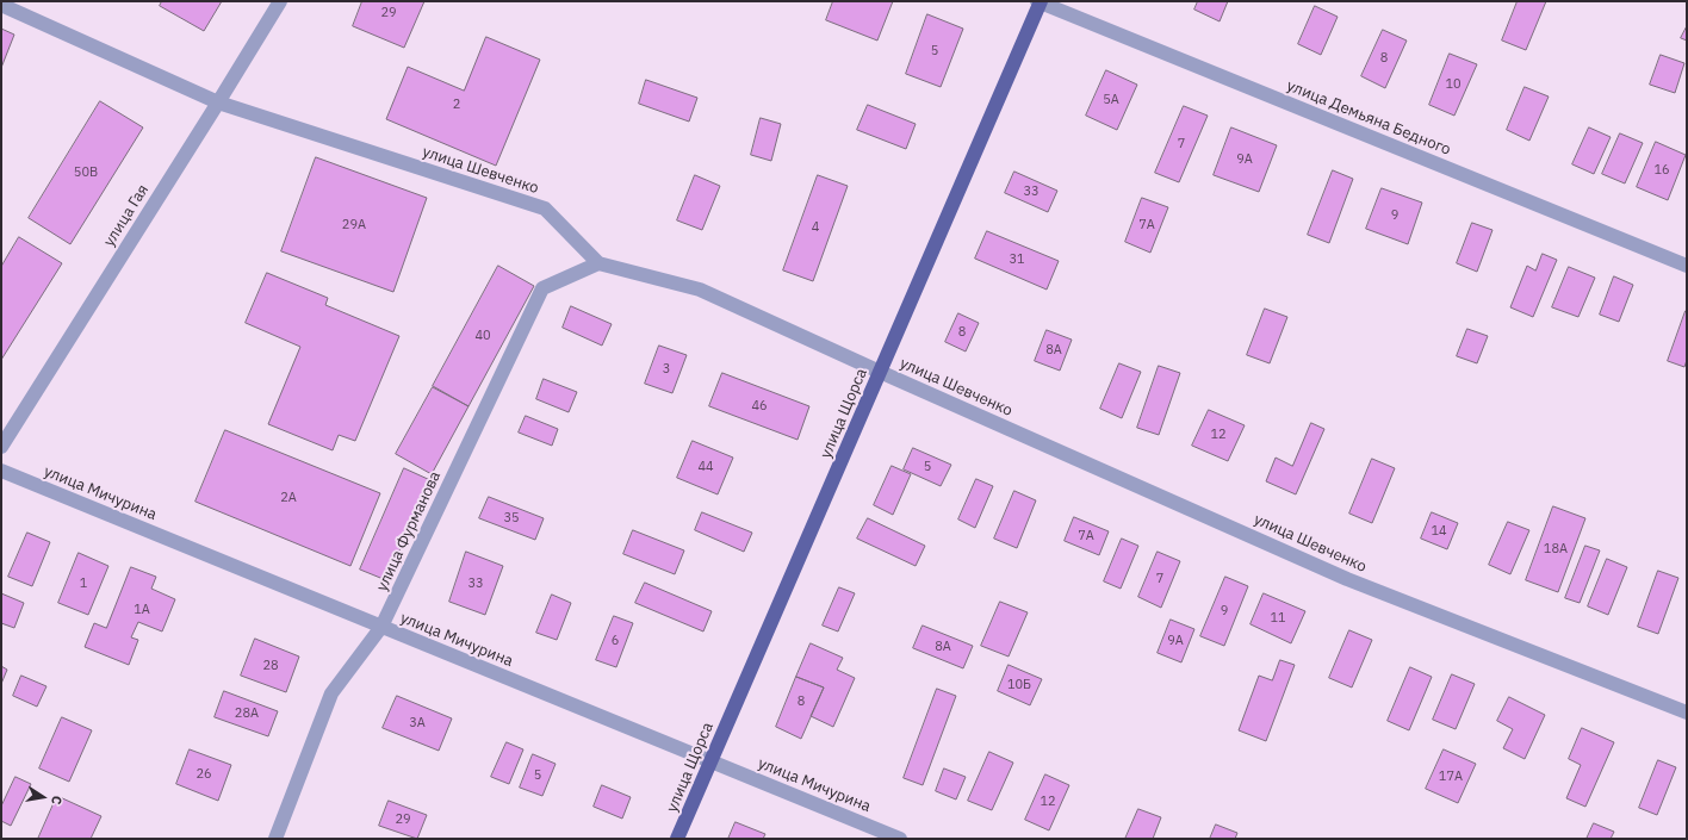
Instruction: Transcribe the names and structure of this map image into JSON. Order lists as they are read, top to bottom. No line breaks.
{"streets":{"main road":["улица Щорса"],"street":["улица Демьяна Бедного","улица Шевченко","улица Гая","улица Мичурина","улица Фурманова"]},"crossings":[["улица Демьяна Бедного","улица Щорса"],["улица Шевченко","улица Гая"],["улица Шевченко","улица Щорса"],["улица Шевченко","улица Фурманова"],["улица Щорса","улица Мичурина"],["улица Мичурина","улица Фурманова"]],"house_numbers":["29","5","8","10","5А","2","7","9А","16","50В","33","9","29А","7А","4","31","8","40","8А","3","46","12","44","5","2А","35","14","7А","18А","7","1","33","1А","9","11","6","9А","8А","28","10Б","8","28А","3А","26","5","17А","12","29"],"north":"right"}
